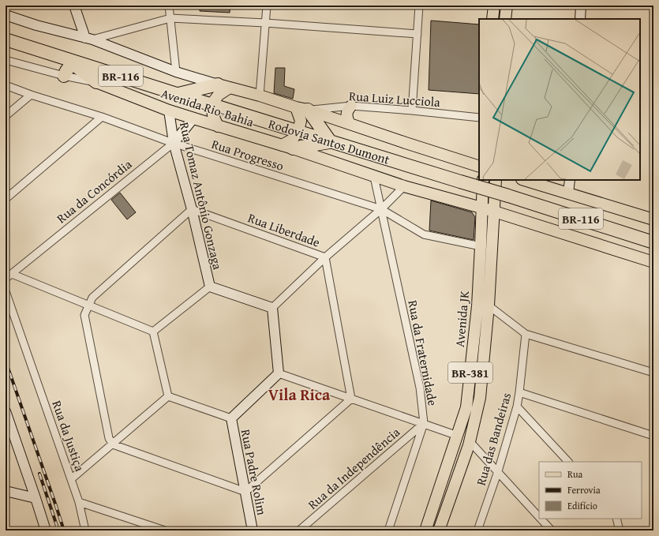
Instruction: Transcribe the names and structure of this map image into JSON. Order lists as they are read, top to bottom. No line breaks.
{"streets":{"highway":["BR-116","Rodovia Santos Dumont"],"main road":["Avenida Rio-Bahia","Avenida JK","BR-381"],"street":["Rua Luiz Lucciola","Rua Progresso","Rua da Concórdia","Rua Tomaz Antônio Gonzaga","Rua Liberdade","Rua da Fraternidade","Rua da Justiça","Rua das Bandeiras","Rua da Independência","Rua Padre Rolim"]},"crossings":[["Rua Luiz Lucciola","Avenida Rio-Bahia"],["Avenida Rio-Bahia","Rua da Concórdia"],["Avenida Rio-Bahia","Rua Tomaz Antônio Gonzaga"],["Avenida Rio-Bahia","Avenida JK"],["Avenida Rio-Bahia","Rua da Fraternidade"],["Rua Progresso","Rua da Concórdia"],["Rua Progresso","Rua Tomaz Antônio Gonzaga"],["Rua Progresso","Avenida JK"],["Rua Progresso","Rua da Fraternidade"],["Rua da Concórdia","Rua Tomaz Antônio Gonzaga"],["Rua Tomaz Antônio Gonzaga","Rua Liberdade"],["Rua da Fraternidade","Rua da Independência"]],"districts":["Vila Rica"],"legend":["Rua","Ferrovia","Edifício"]}
